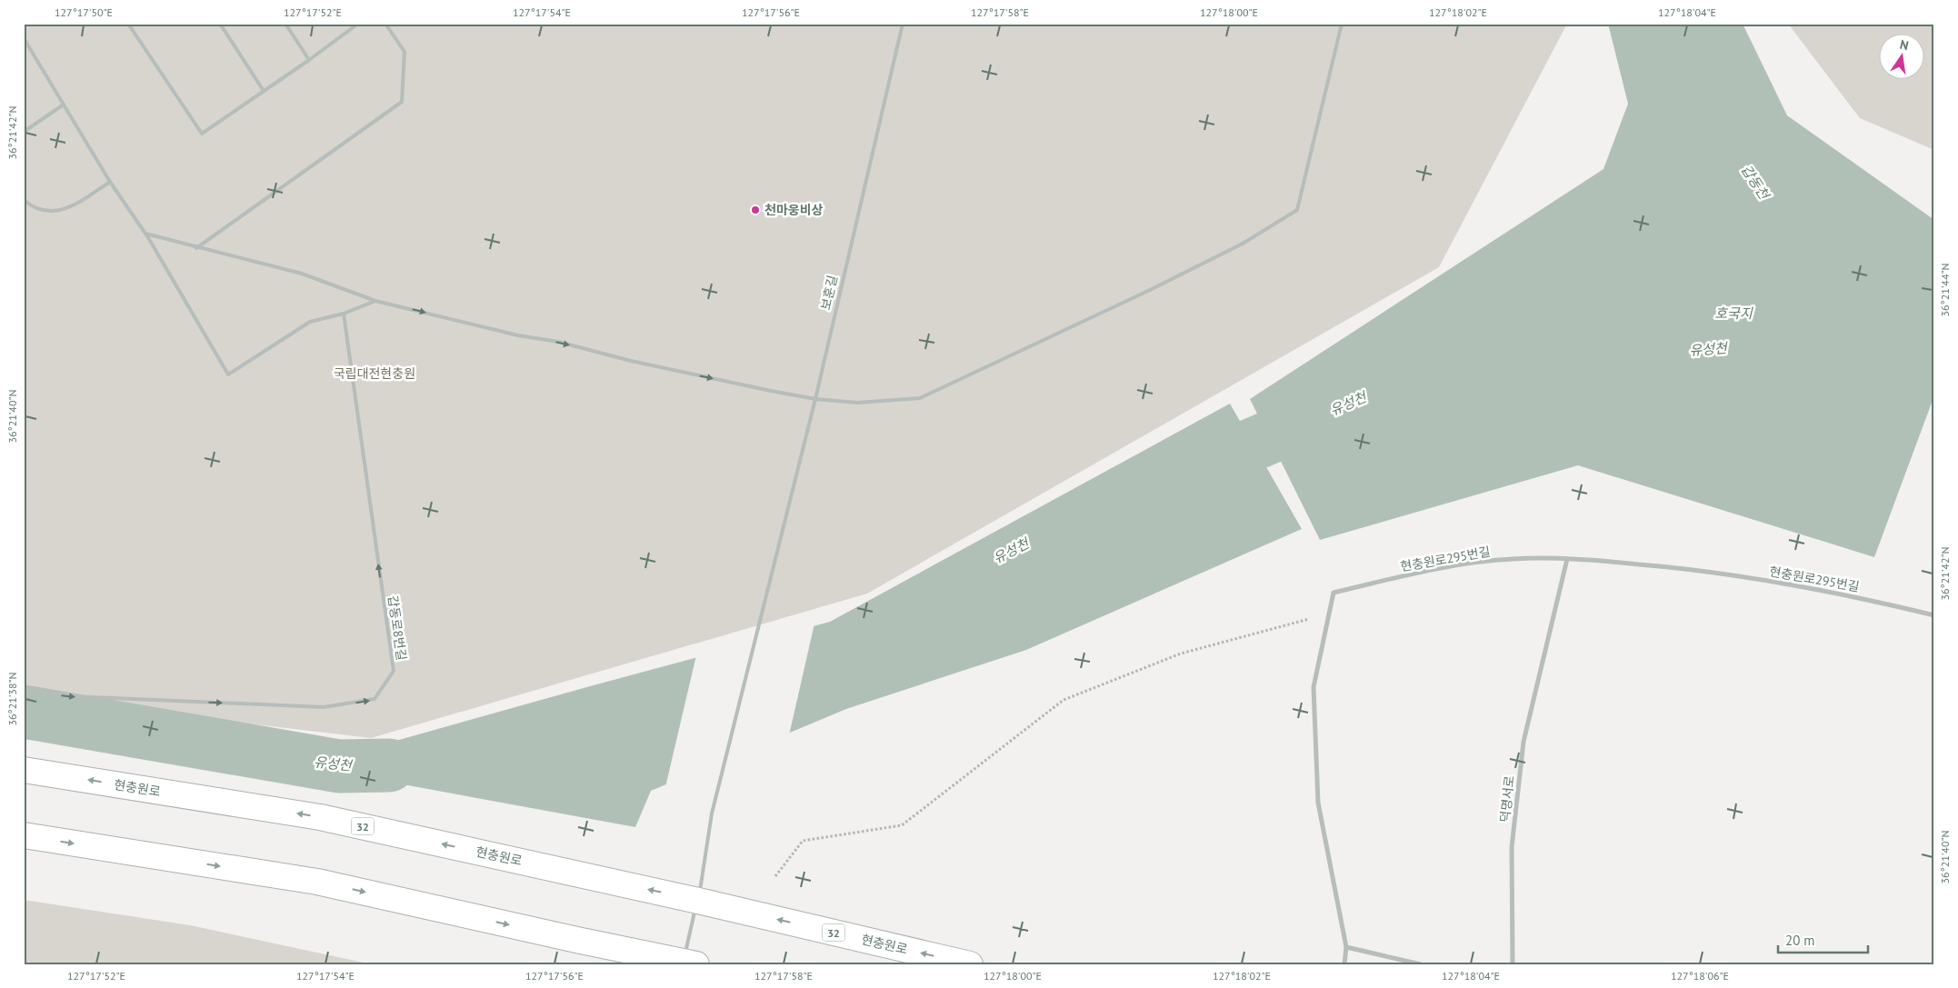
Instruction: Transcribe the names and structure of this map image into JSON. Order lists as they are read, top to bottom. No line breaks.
{"streets":{"main road":["현충원로","32"],"street":["현충원로295번길","덕명서로"],"lane":["보훈길","갑동로8번길"]},"crossings":[["보훈길","현충원로"],["현충원로295번길","덕명서로"]],"water":["갑동천","호국지","유성천"],"parks":["국립대전현충원"],"places":["천마웅비상"],"scale_bar":"20 m","north":"top","coordinates":["127°17'50\"E","127°17'52\"E","127°17'54\"E","127°17'56\"E","127°17'58\"E","127°18'00\"E","127°18'02\"E","127°18'04\"E","36°21'42\"N","36°21'44\"N","36°21'40\"N","36°21'38\"N","127°18'06\"E"]}
